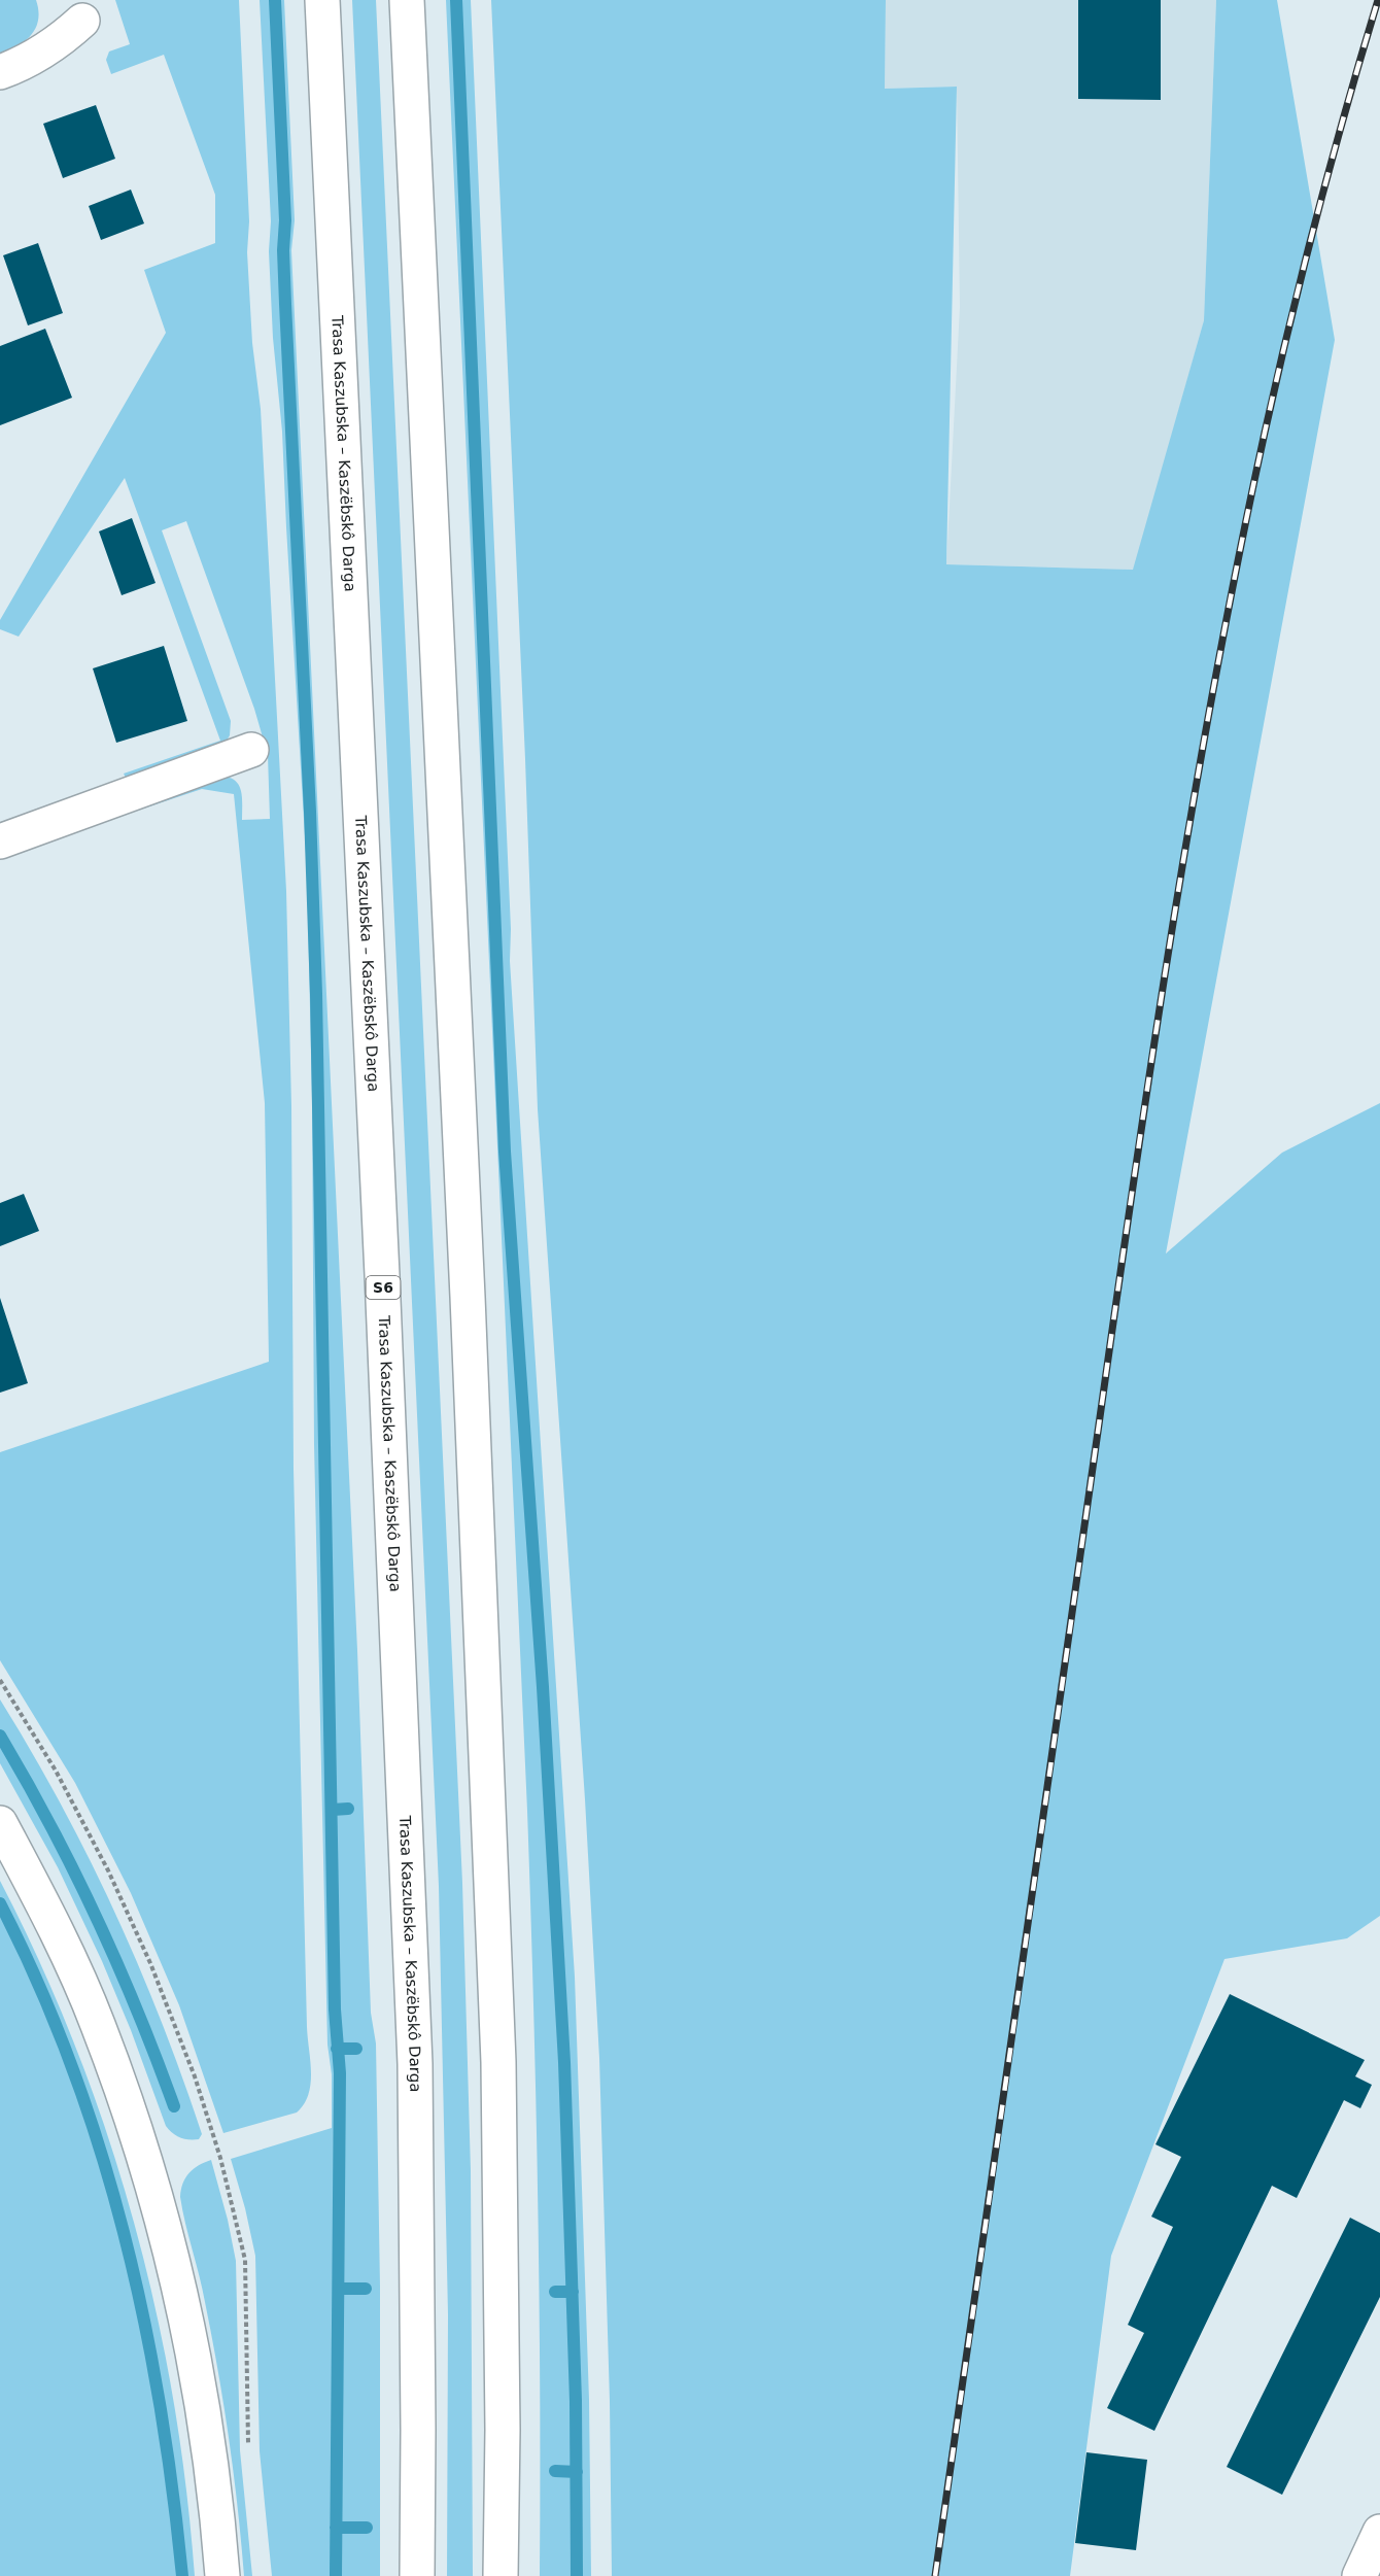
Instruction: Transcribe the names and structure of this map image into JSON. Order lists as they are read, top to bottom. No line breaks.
{"streets":{"main road":["Trasa Kaszubska – Kaszëbskô Darga","S6"]}}
